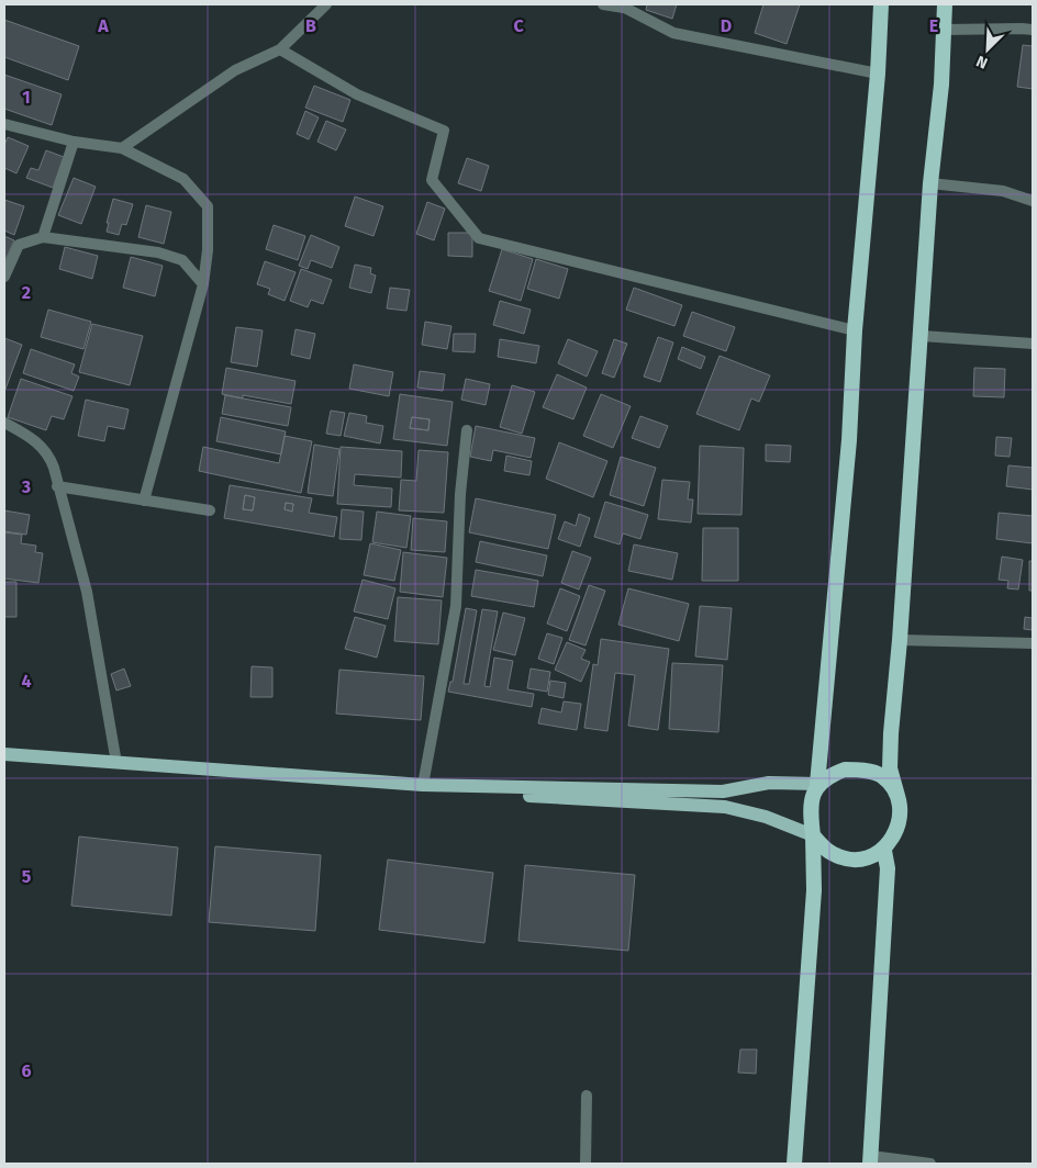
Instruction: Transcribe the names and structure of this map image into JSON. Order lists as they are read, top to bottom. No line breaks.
{"north":"bottom left","grid":{"columns":["A","B","C","D","E"],"rows":["1","2","3","4","5","6"]}}
